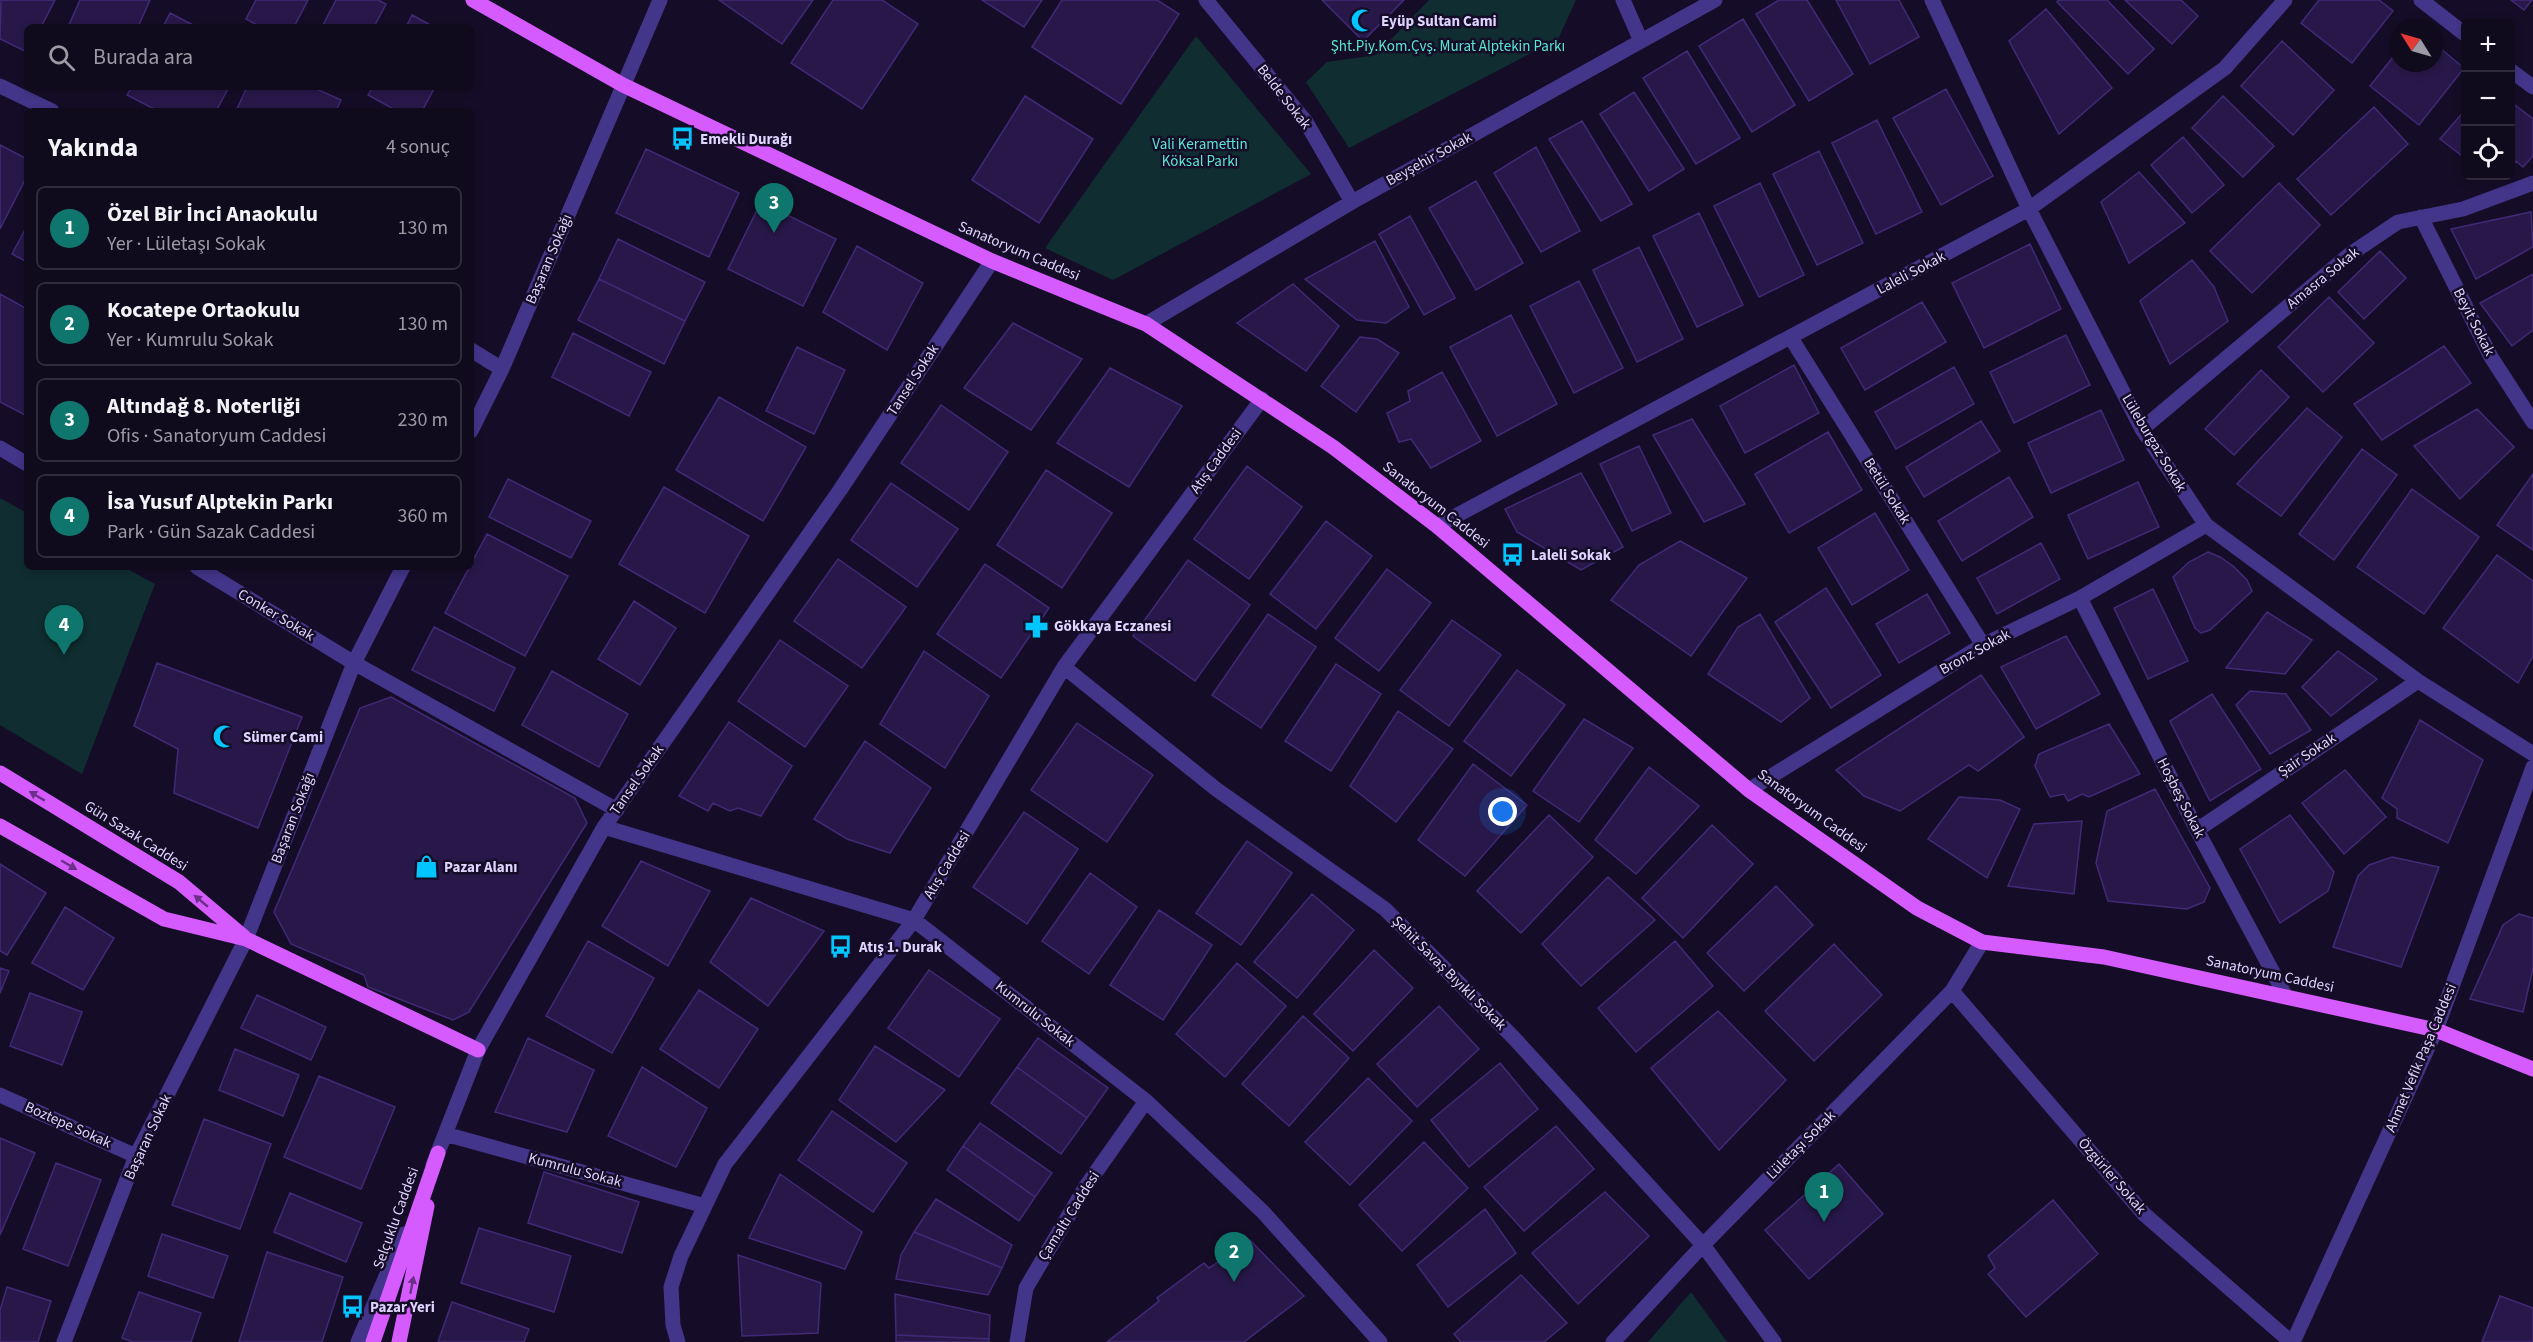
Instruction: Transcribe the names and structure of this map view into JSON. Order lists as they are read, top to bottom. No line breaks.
{"streets":{"main road":["Sanatoryum Caddesi","Gün Sazak Caddesi","Selçuklu Caddesi"],"street":["Belde Sokak","Beyşehir Sokak","Başaran Sokağı","Laleli Sokak","Amasra Sokak","Beyit Sokak","Tansel Sokak","Lüleburgaz Sokak","Atış Caddesi","Betül Sokak","Conker Sokak","Bronz Sokak","Şair Sokak","Hoşbeş Sokak","Şehit Savaş Bıyıklı Sokak","Kumrulu Sokak","Ahmet Vefik Paşa Caddesi","Boztepe Sokak","Başaran Sokak","Lületaşı Sokak","Özgürler Sokak","Çamaltı Caddesi"]},"crossings":[["Belde Sokak","Beyşehir Sokak"],["Beyşehir Sokak","Sanatoryum Caddesi"],["Sanatoryum Caddesi","Başaran Sokağı"],["Sanatoryum Caddesi","Laleli Sokak"],["Sanatoryum Caddesi","Tansel Sokak"],["Sanatoryum Caddesi","Atış Caddesi"],["Sanatoryum Caddesi","Bronz Sokak"],["Sanatoryum Caddesi","Hoşbeş Sokak"],["Sanatoryum Caddesi","Ahmet Vefik Paşa Caddesi"],["Sanatoryum Caddesi","Lületaşı Sokak"],["Başaran Sokağı","Conker Sokak"],["Başaran Sokağı","Gün Sazak Caddesi"],["Başaran Sokağı","Başaran Sokak"],["Laleli Sokak","Lüleburgaz Sokak"],["Laleli Sokak","Betül Sokak"],["Amasra Sokak","Beyit Sokak"],["Amasra Sokak","Lüleburgaz Sokak"],["Tansel Sokak","Conker Sokak"],["Tansel Sokak","Gün Sazak Caddesi"],["Tansel Sokak","Kumrulu Sokak"],["Tansel Sokak","Selçuklu Caddesi"],["Lüleburgaz Sokak","Bronz Sokak"],["Lüleburgaz Sokak","Şair Sokak"],["Atış Caddesi","Şehit Savaş Bıyıklı Sokak"],["Atış Caddesi","Kumrulu Sokak"],["Betül Sokak","Bronz Sokak"],["Bronz Sokak","Hoşbeş Sokak"],["Şair Sokak","Hoşbeş Sokak"],["Gün Sazak Caddesi","Başaran Sokak"],["Şehit Savaş Bıyıklı Sokak","Lületaşı Sokak"],["Kumrulu Sokak","Çamaltı Caddesi"],["Ahmet Vefik Paşa Caddesi","Özgürler Sokak"],["Boztepe Sokak","Başaran Sokak"],["Lületaşı Sokak","Özgürler Sokak"]],"parks":["Şht.Piy.Kom.Çvş. Murat Alptekin Parkı","Vali Keramettin Köksal Parkı"],"places":{"mosque":["Eyüp Sultan Cami","Sümer Cami"],"bus stop":["Emekli Durağı","Laleli Sokak","Atış 1. Durak","Pazar Yeri"],"pharmacy":["Gökkaya Eczanesi"],"shop":["Pazar Alanı"]},"north":"top left","page":{"map_buttons":["+","−"],"search":"Burada ara","heading":["Yakında","4 sonuç"],"pins":["3","4","1","2"],"list":[{"mark":"1","name":"Özel Bir İnci Anaokulu","note":"Yer · Lületaşı Sokak","value":"130 m"},{"mark":"2","name":"Kocatepe Ortaokulu","note":"Yer · Kumrulu Sokak","value":"130 m"},{"mark":"3","name":"Altındağ 8. Noterliği","note":"Ofis · Sanatoryum Caddesi","value":"230 m"},{"mark":"4","name":"İsa Yusuf Alptekin Parkı","note":"Park · Gün Sazak Caddesi","value":"360 m"}]}}
